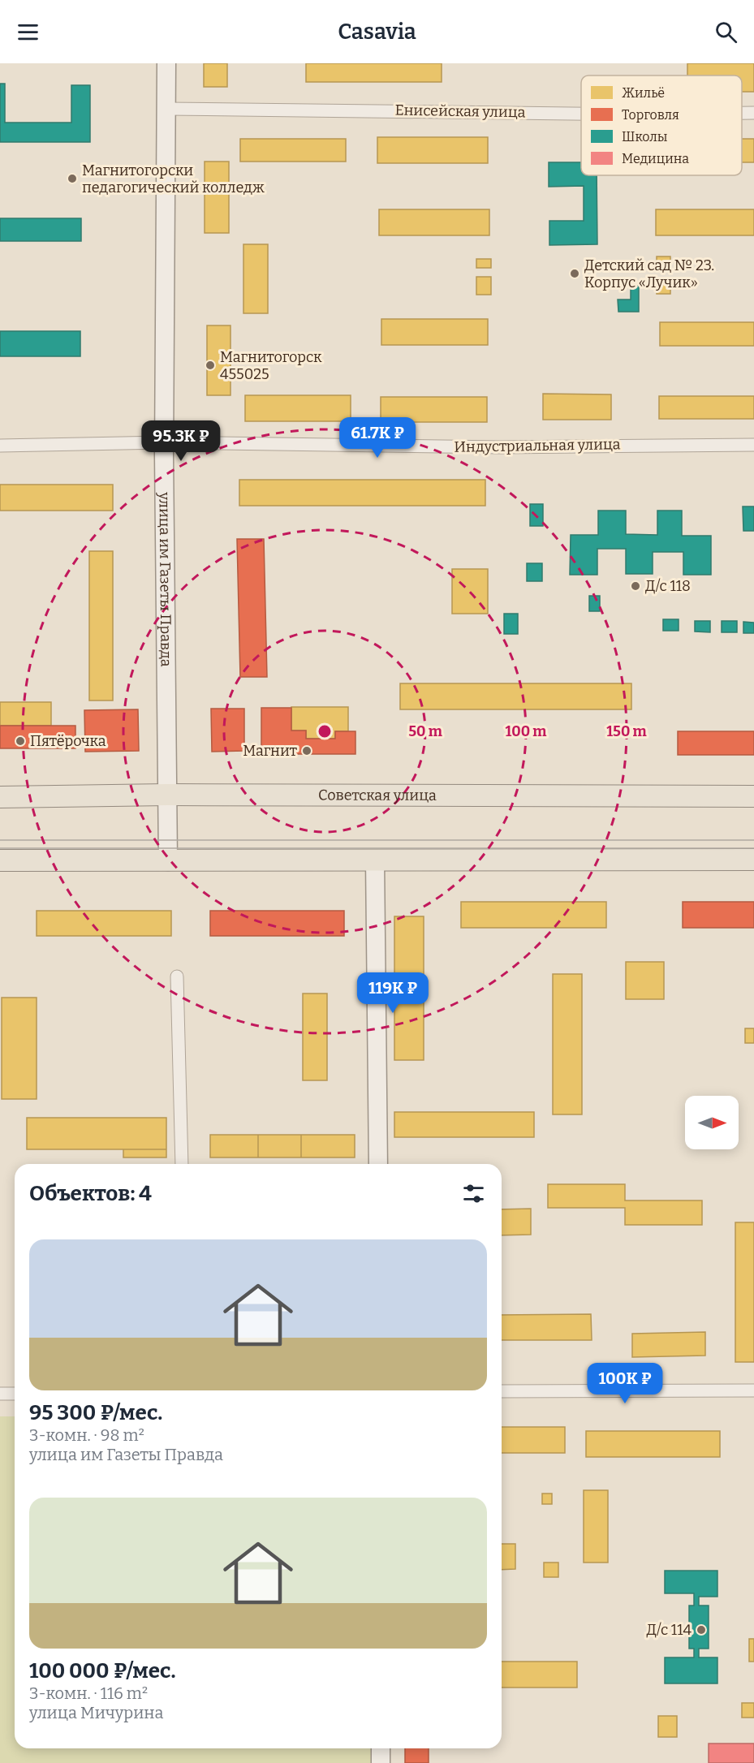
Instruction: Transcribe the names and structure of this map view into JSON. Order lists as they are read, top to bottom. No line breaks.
{"streets":{"main road":["Советская улица"],"street":["Енисейская улица","Индустриальная улица","улица им Газеты Правда"]},"crossings":[["Енисейская улица","улица им Газеты Правда"],["Индустриальная улица","улица им Газеты Правда"],["улица им Газеты Правда","Советская улица"]],"places":["Магнитогорски педагогический колледж","Детский сад № 23. Корпус «Лучик»","Магнитогорск 455025","Д/с 118","Пятёрочка","Магнит","Д/с 114"],"legend":["Жильё","Торговля","Школы","Медицина"],"north":"right","page":{"header":"Casavia","price":["61.7K ₽","95.3K ₽","119K ₽","100K ₽"],"heading":"Объектов: 4","list":[{"name":"95 300 ₽/мес.","note":"3-комн. · 98 m² · улица им Газеты Правда"},{"name":"100 000 ₽/мес.","note":"3-комн. · 116 m² · улица Мичурина"}]},"rings":["50 m","100 m","150 m"]}
